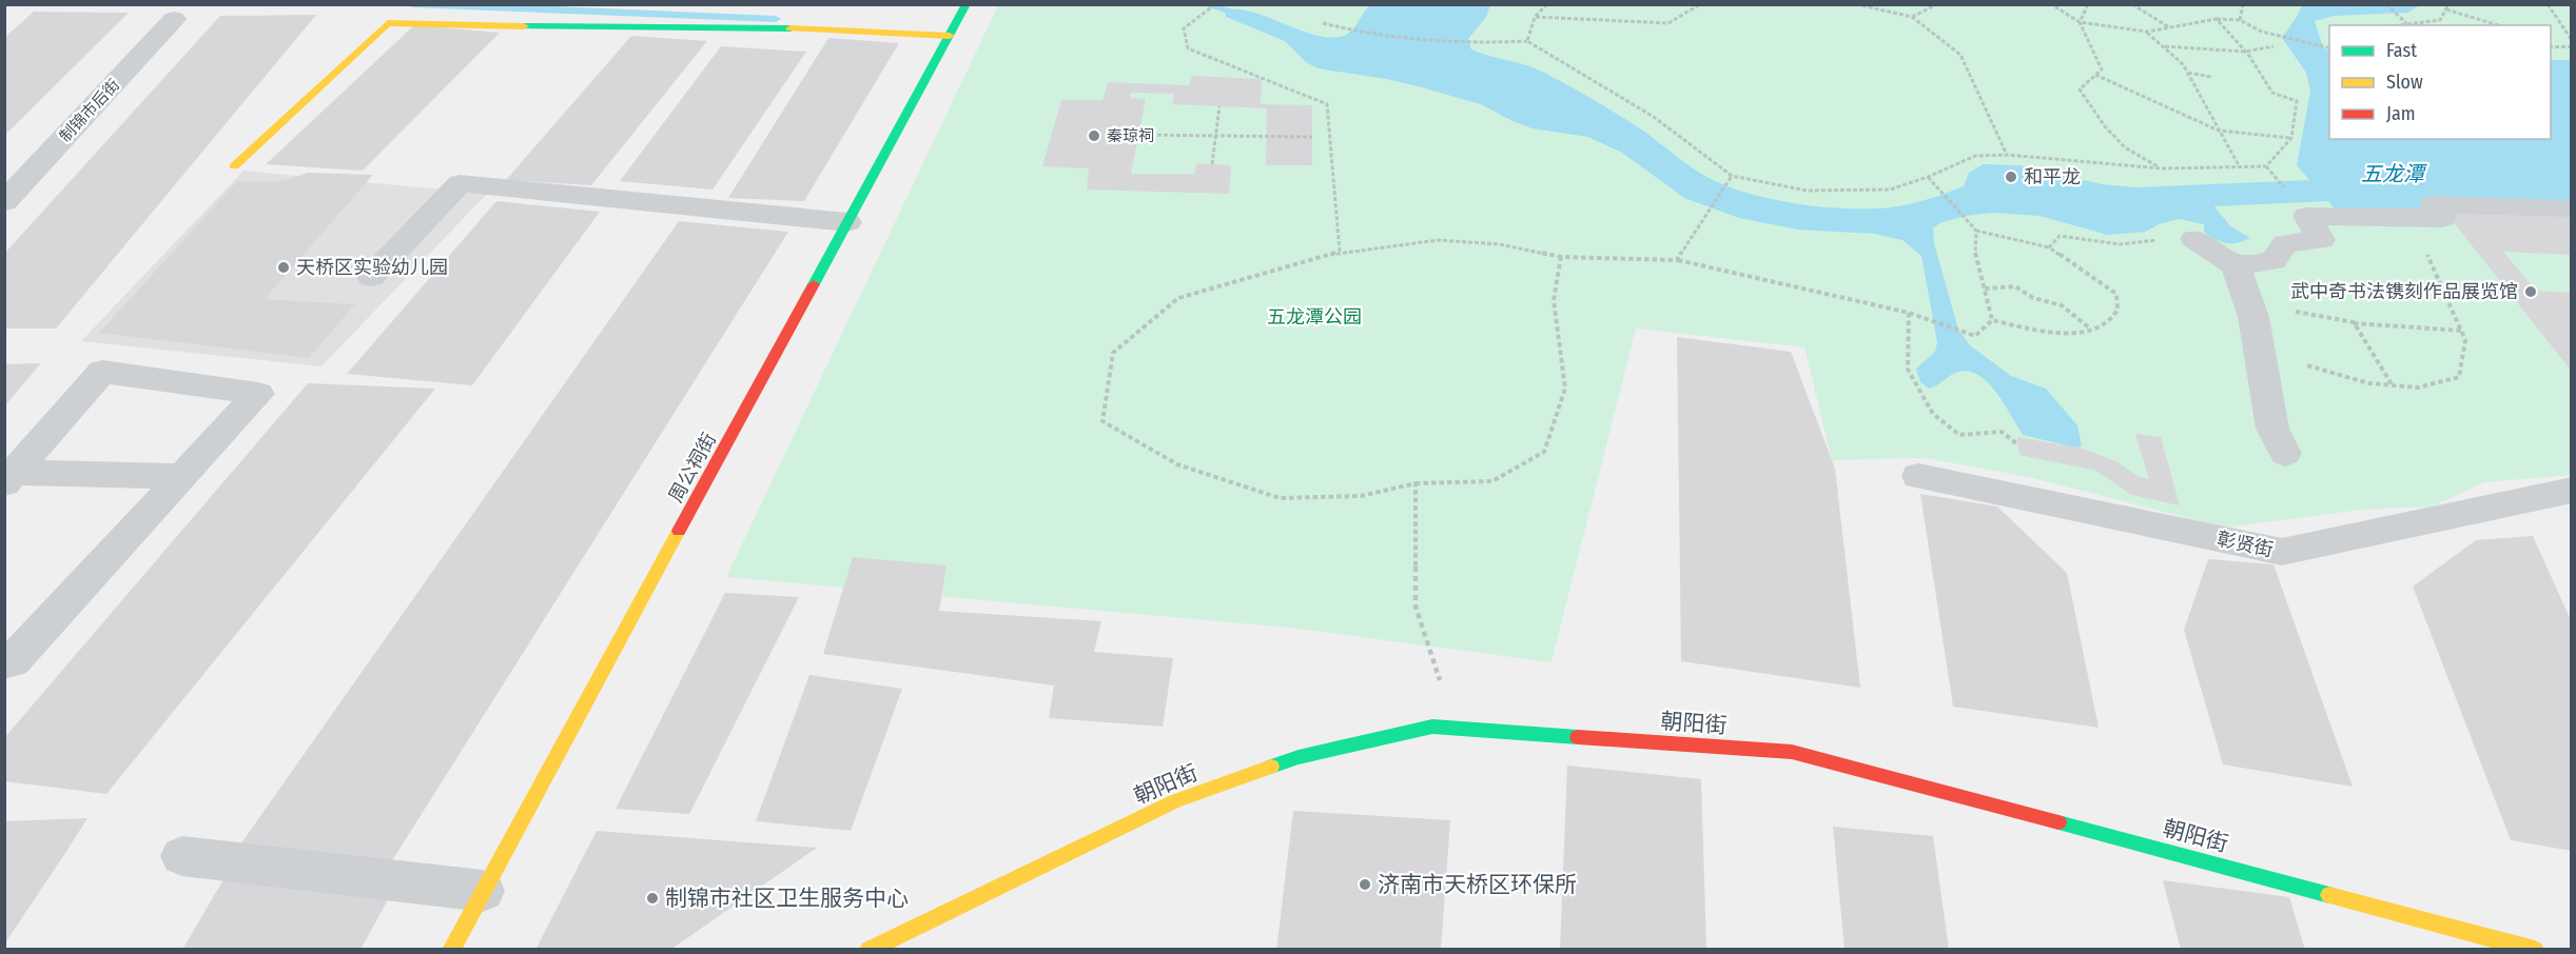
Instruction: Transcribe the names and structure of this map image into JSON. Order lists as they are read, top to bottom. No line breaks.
{"streets":{"street":["制锦市后街","周公祠街","彰贤街","朝阳街"]},"water":["五龙潭"],"parks":["五龙潭公园"],"places":["秦琼祠","和平龙","天桥区实验幼儿园","武中奇书法镌刻作品展览馆","济南市天桥区环保所","制锦市社区卫生服务中心"],"legend":["Fast","Slow","Jam"]}
